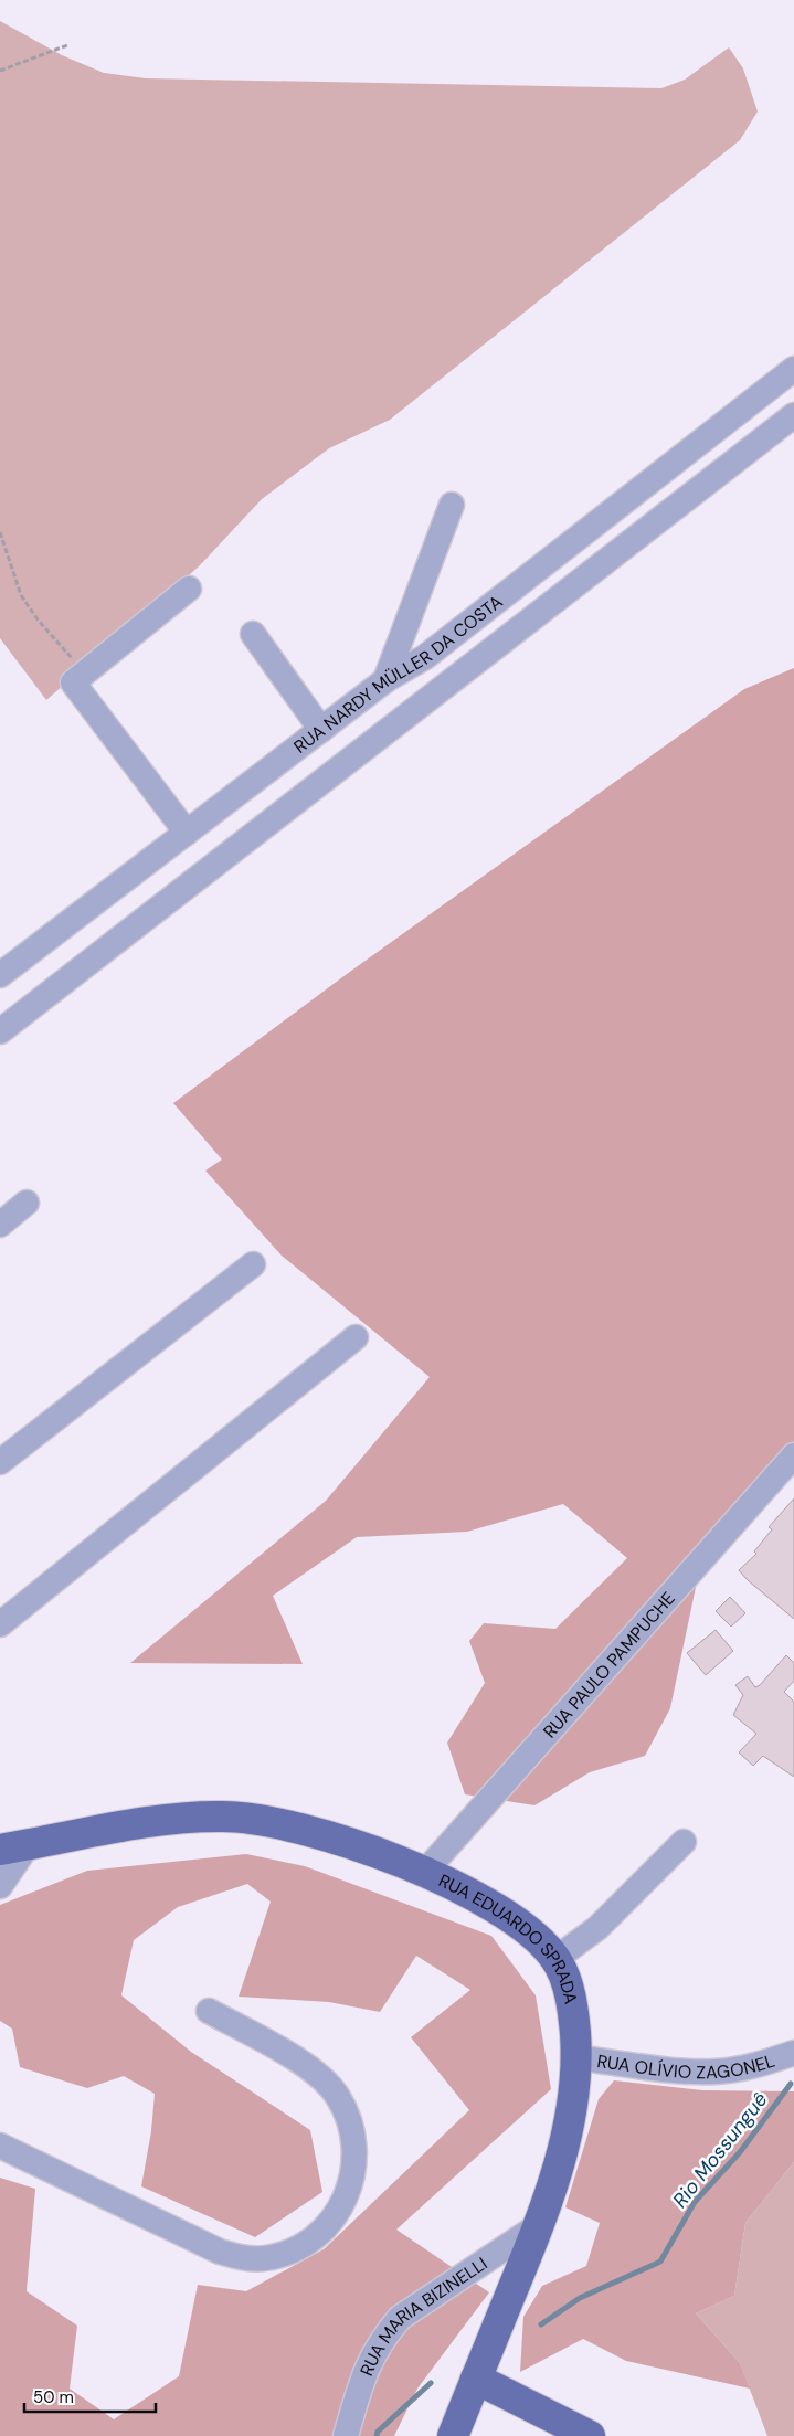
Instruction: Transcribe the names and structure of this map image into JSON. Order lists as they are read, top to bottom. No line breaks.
{"streets":{"main road":["RUA EDUARDO SPRADA"],"street":["RUA NARDY MÜLLER DA COSTA","RUA PAULO PAMPUCHE","RUA OLÍVIO ZAGONEL","RUA MARIA BIZINELLI"]},"crossings":[["RUA PAULO PAMPUCHE","RUA EDUARDO SPRADA"],["RUA EDUARDO SPRADA","RUA OLÍVIO ZAGONEL"],["RUA EDUARDO SPRADA","RUA MARIA BIZINELLI"]],"water":["Rio Mossunguê"],"scale_bar":"50 m"}
